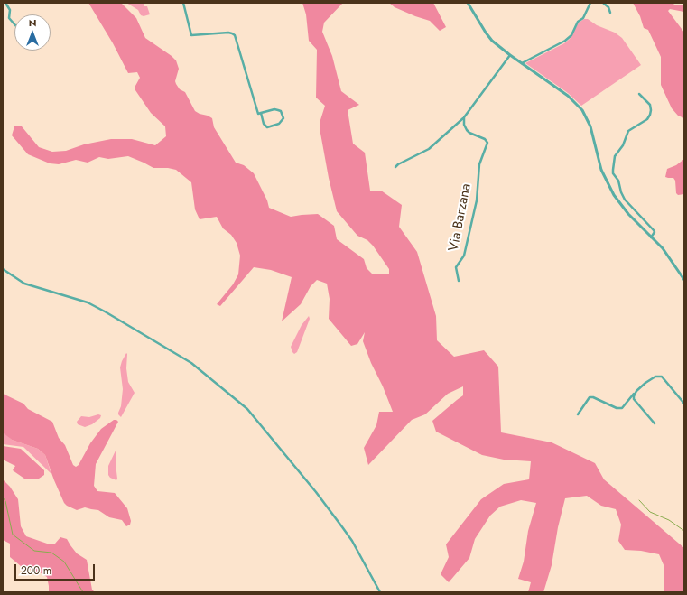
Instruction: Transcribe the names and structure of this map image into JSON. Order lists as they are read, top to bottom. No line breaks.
{"streets":{"street":["Via Barzana"]},"scale_bar":"200 m","north":"top"}
